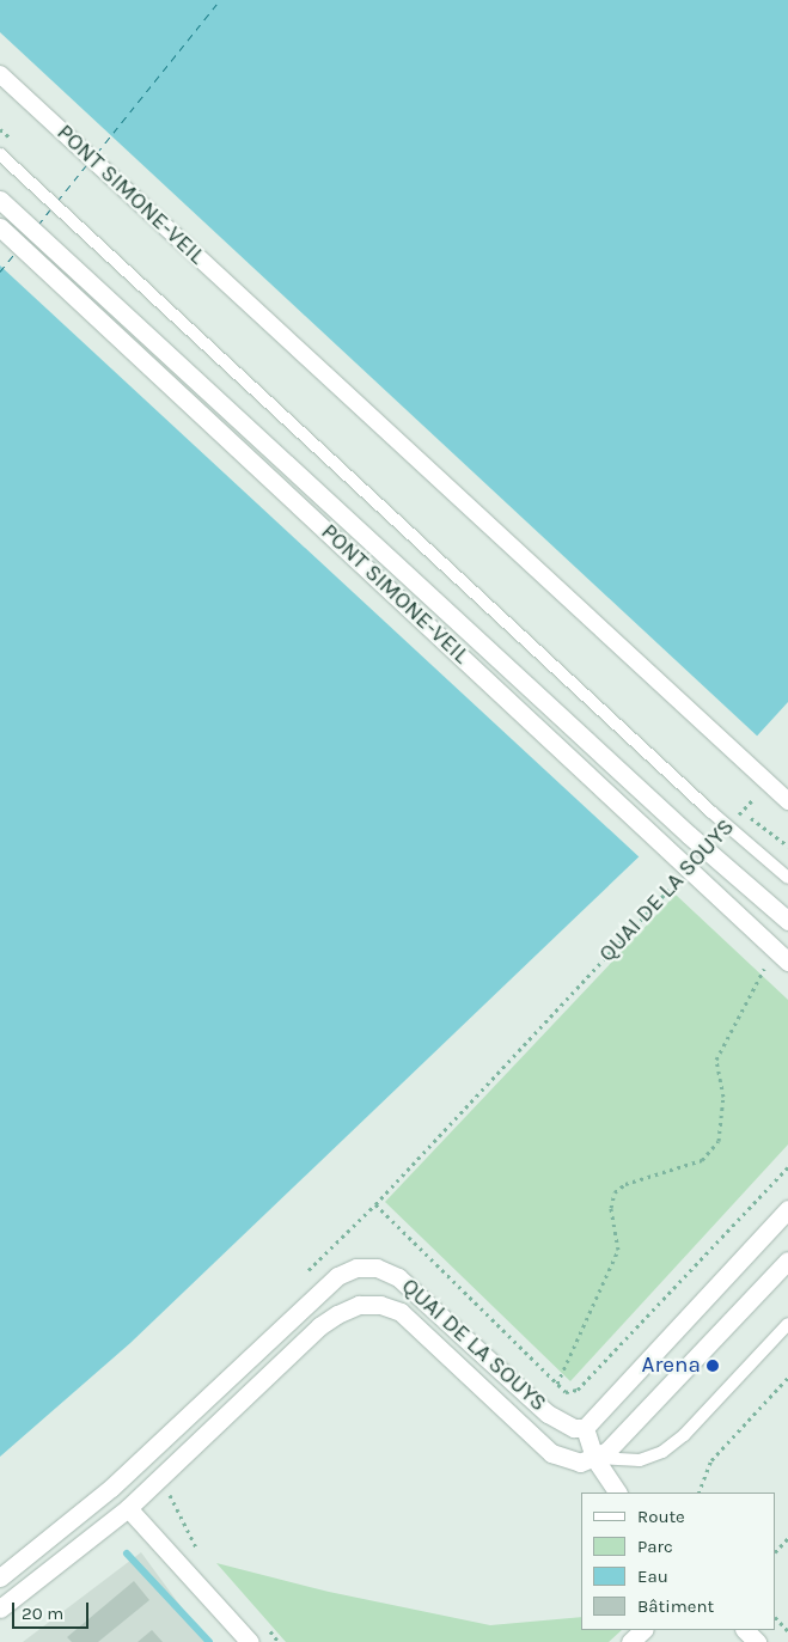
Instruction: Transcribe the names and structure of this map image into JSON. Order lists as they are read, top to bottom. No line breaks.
{"streets":{"main road":["PONT SIMONE-VEIL","QUAI DE LA SOUYS"]},"places":["Arena"],"legend":["Route","Parc","Eau","Bâtiment"],"scale_bar":"20 m"}
